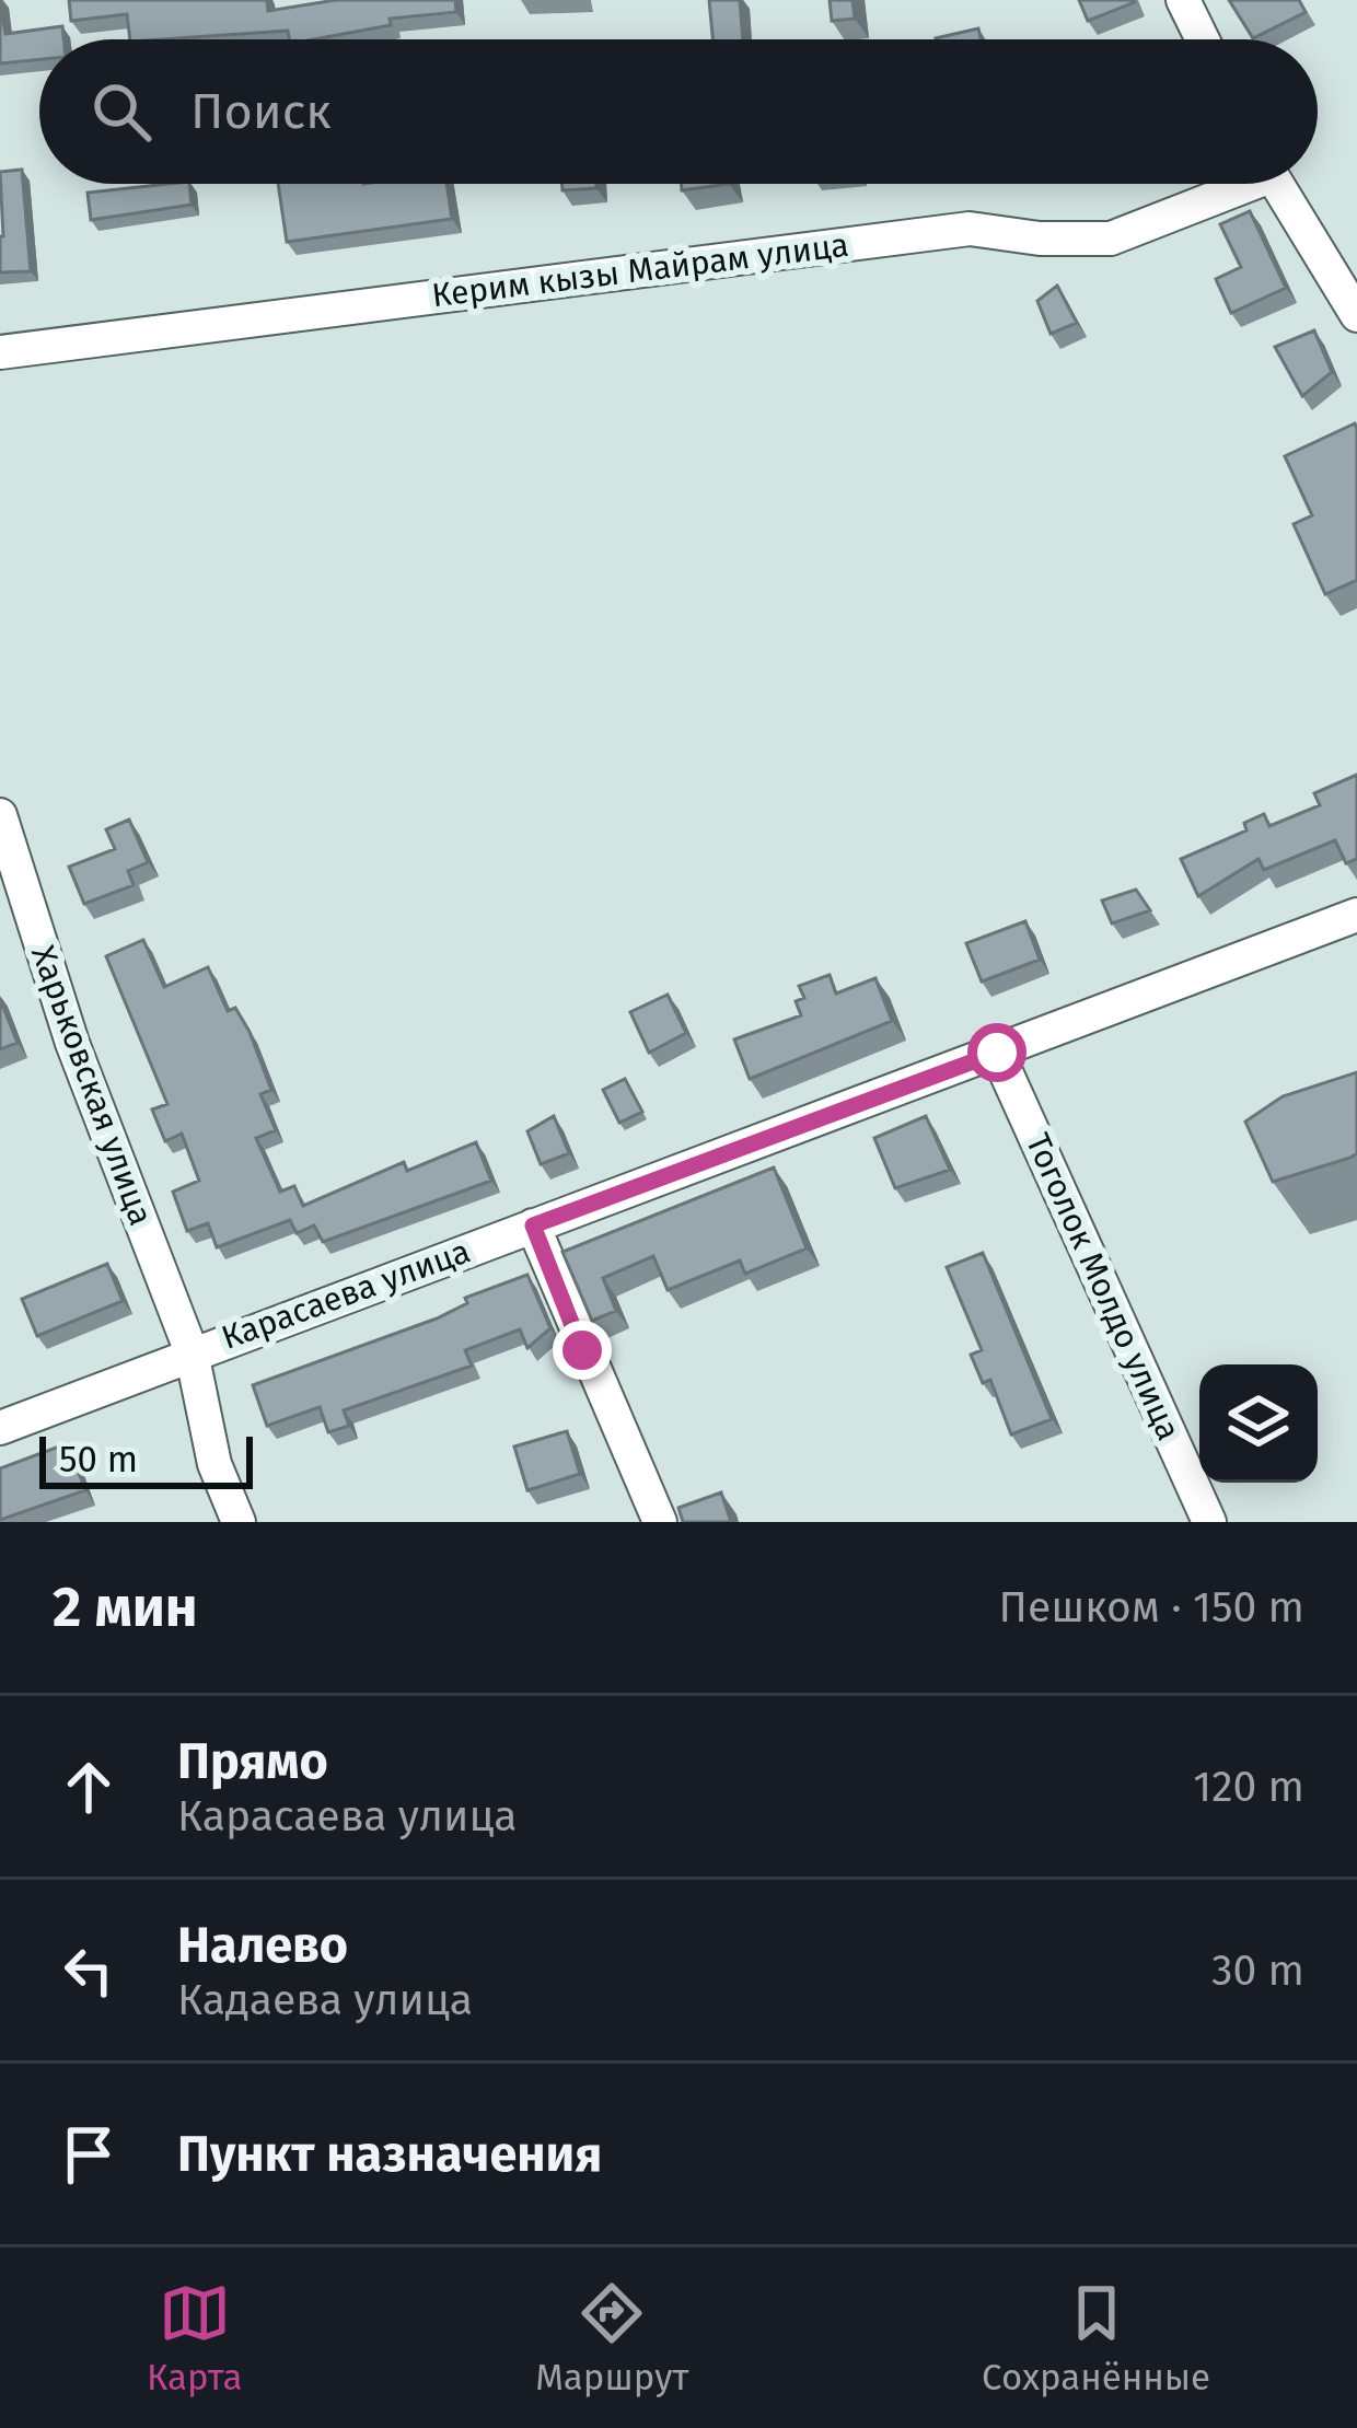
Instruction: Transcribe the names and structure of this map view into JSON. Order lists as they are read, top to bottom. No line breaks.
{"streets":{"street":["Керим кызы Майрам улица","Харьковская улица","Тоголок Молдо улица","Карасаева улица"]},"crossings":[["Харьковская улица","Карасаева улица"],["Тоголок Молдо улица","Карасаева улица"]],"scale_bar":"50 m","page":{"search":"Поиск","scale":"50 m","heading":["2 мин","Пешком · 150 m"],"list":[["Прямо","Карасаева улица","120 m"],["Налево","Кадаева улица","30 m"],"Пункт назначения"],"nav":["Карта","Маршрут","Сохранённые"]}}
